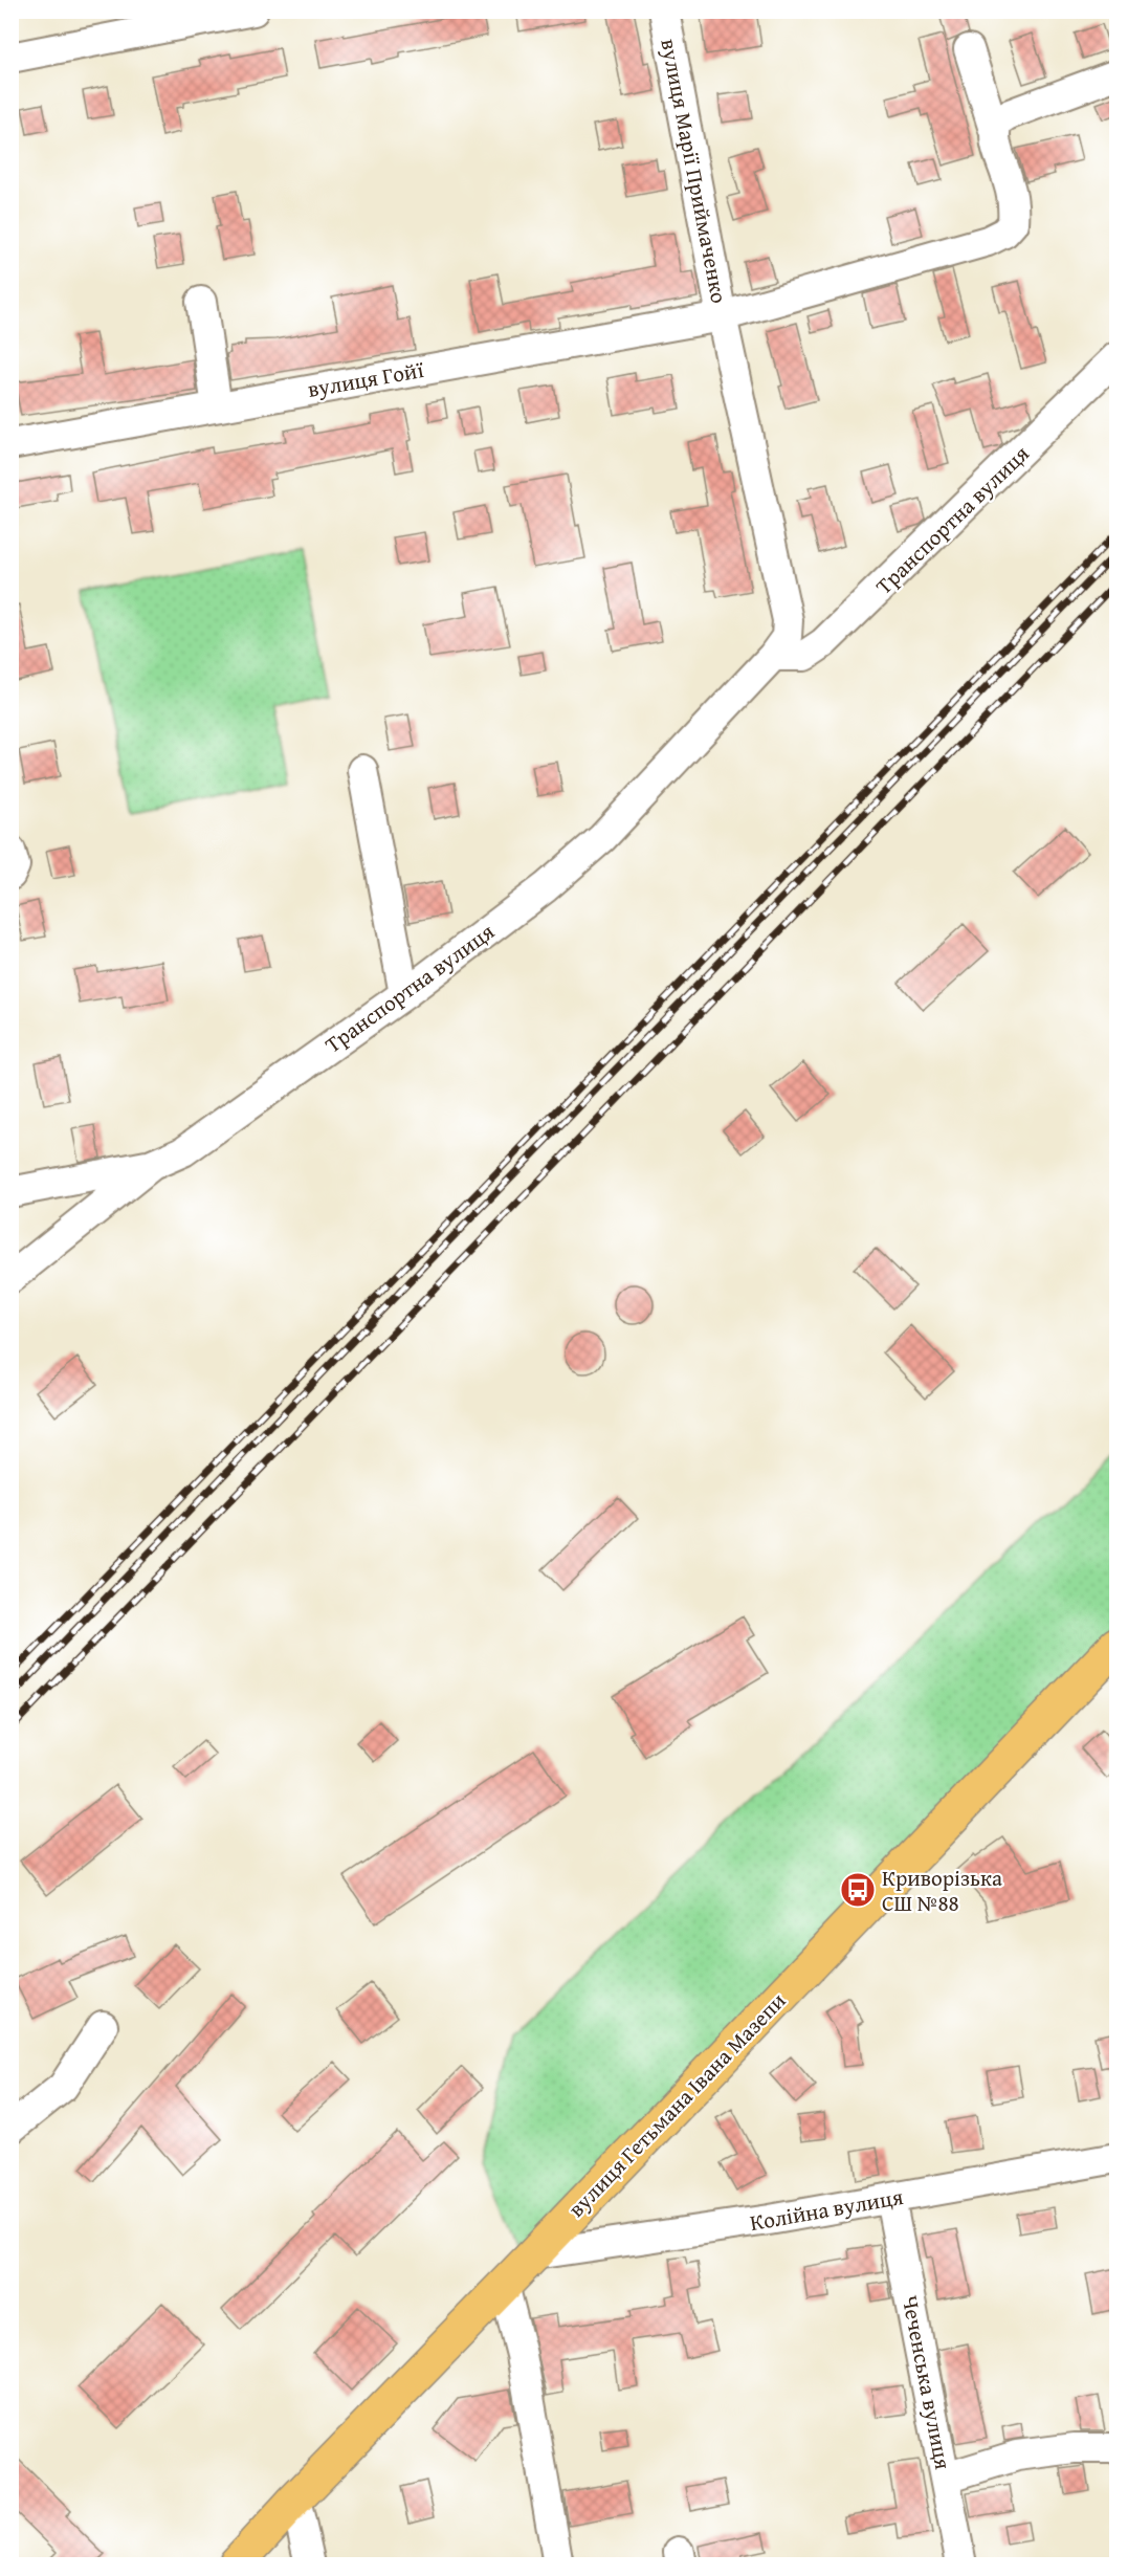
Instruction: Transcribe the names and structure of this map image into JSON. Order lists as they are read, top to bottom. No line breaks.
{"streets":{"main road":["вулиця Гетьмана Івана Мазепи"],"street":["вулиця Марії Приймаченко","вулиця Гойї","Транспортна вулиця","Колійна вулиця","Чеченська вулиця"]},"crossings":[["вулиця Марії Приймаченко","вулиця Гойї"],["вулиця Марії Приймаченко","Транспортна вулиця"],["вулиця Гойї","Транспортна вулиця"],["вулиця Гетьмана Івана Мазепи","Колійна вулиця"],["Колійна вулиця","Чеченська вулиця"]],"places":{"bus stop":["Криворізька СШ №88"]}}
